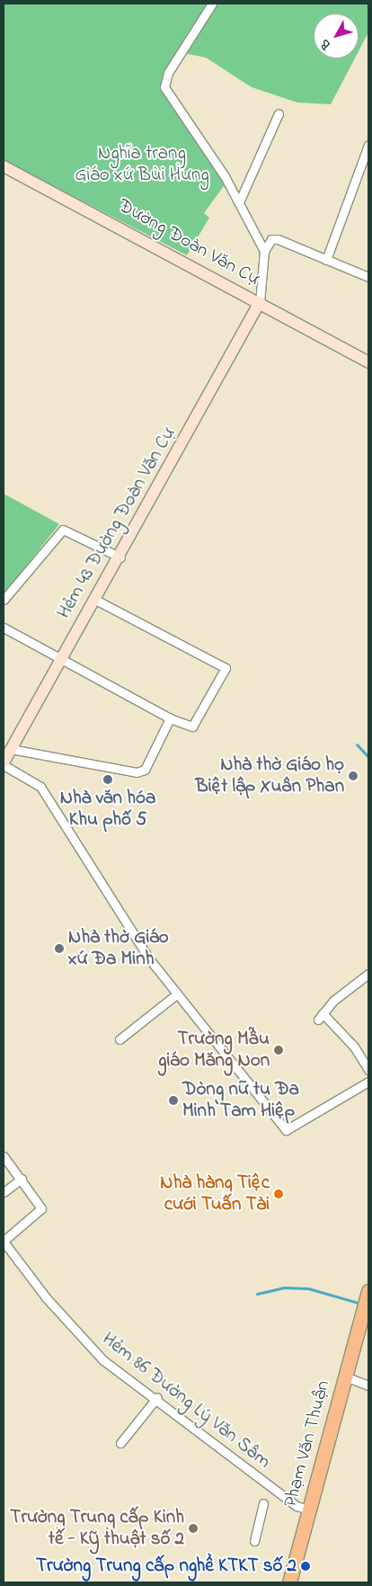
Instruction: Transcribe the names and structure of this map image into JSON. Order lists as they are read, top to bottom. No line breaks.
{"streets":{"main road":["Phạm Văn Thuận"],"street":["Đường Đoàn Văn Cự","Hẻm 43 Đường Đoàn Văn Cự","Hẻm 86 Đường Lý Văn Sâm"]},"crossings":[["Đường Đoàn Văn Cự","Hẻm 43 Đường Đoàn Văn Cự"],["Hẻm 86 Đường Lý Văn Sâm","Phạm Văn Thuận"]],"parks":["Nghĩa trang Giáo xứ Bùi Hưng"],"places":["Nhà thờ Giáo họ Biệt lập Xuân Phan","Nhà văn hóa Khu phố 5","Nhà thờ Giáo xứ Đa Minh","Trường Mẫu giáo Măng Non","Dòng nữ tu Đa Minh Tam Hiệp","Nhà hàng Tiệc cưới Tuấn Tài","Trường Trung cấp Kinh tế - Kỹ thuật số 2","Trường Trung cấp nghề KTKT số 2"],"north":"bottom left"}
